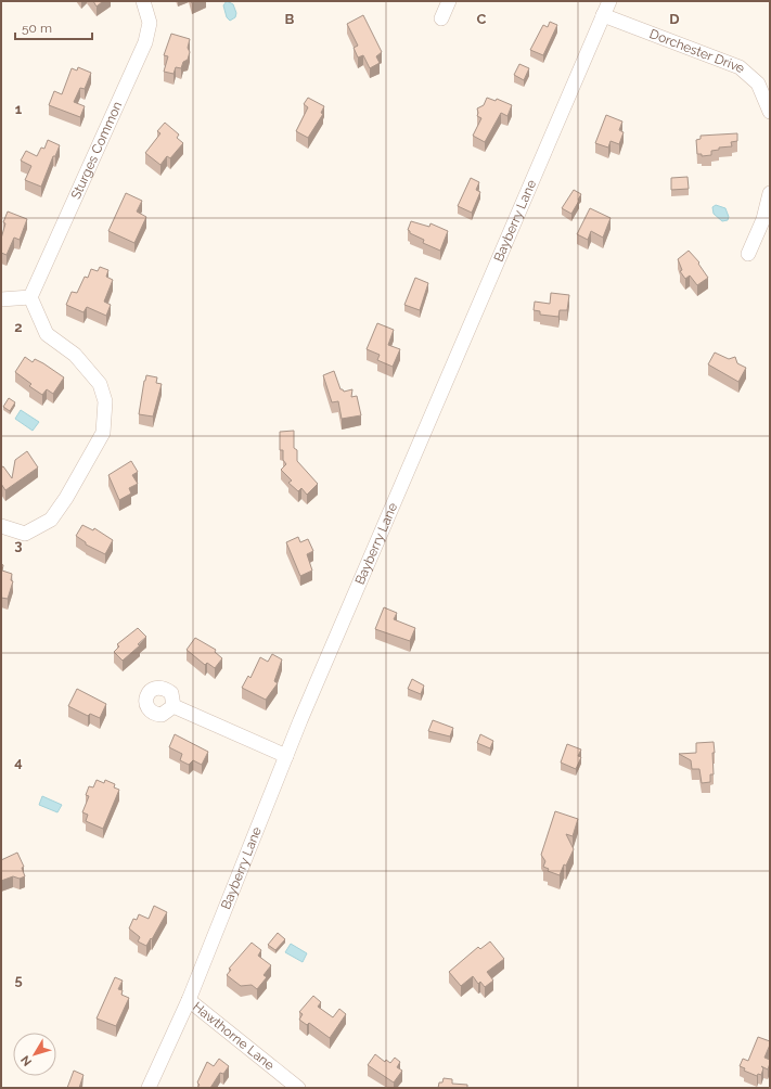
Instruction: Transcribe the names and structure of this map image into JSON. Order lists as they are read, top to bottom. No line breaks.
{"streets":{"street":["Dorchester Drive","Sturges Common","Bayberry Lane","Hawthorne Lane"]},"crossings":[["Dorchester Drive","Bayberry Lane"],["Bayberry Lane","Hawthorne Lane"]],"scale_bar":"50 m","north":"bottom left","grid":{"columns":["B","C","D"],"rows":["1","2","3","4","5"]}}
